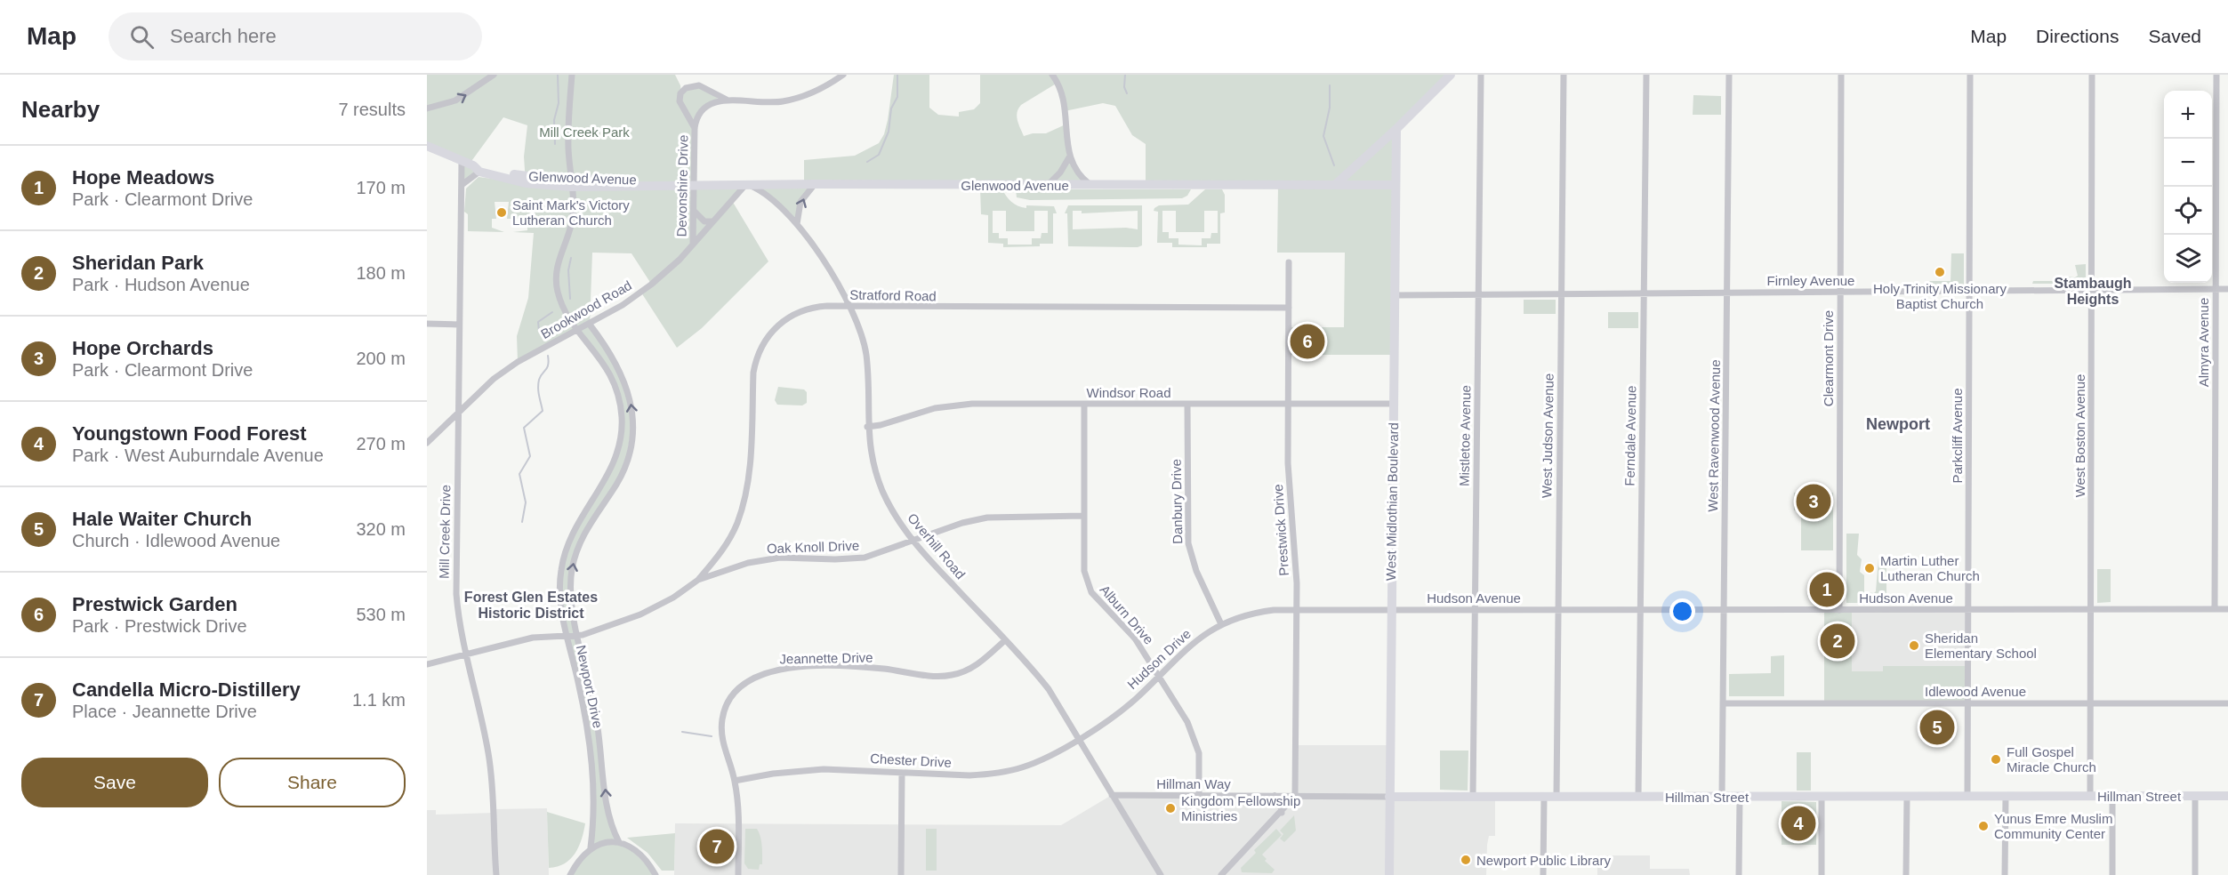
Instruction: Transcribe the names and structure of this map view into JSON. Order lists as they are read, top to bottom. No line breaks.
{"streets":{"street":["Glenwood Avenue","Devonshire Drive","Firnley Avenue","Stratford Road","Brookwood Road","Almyra Avenue","Clearmont Drive","Windsor Road","Mistletoe Avenue","West Judson Avenue","Ferndale Avenue","West Ravenwood Avenue","Parkcliff Avenue","West Boston Avenue","Danbury Drive","West Midlothian Boulevard","Prestwick Drive","Mill Creek Drive","Overhill Road","Oak Knoll Drive","Hudson Avenue","Alburn Drive","Jeannette Drive","Hudson Drive","Newport Drive","Idlewood Avenue","Chester Drive","Hillman Way","Hillman Street"]},"crossings":[["Glenwood Avenue","Devonshire Drive"],["Glenwood Avenue","Brookwood Road"],["Glenwood Avenue","West Midlothian Boulevard"],["Glenwood Avenue","Mill Creek Drive"],["Glenwood Avenue","Overhill Road"],["Devonshire Drive","Brookwood Road"],["Firnley Avenue","Almyra Avenue"],["Firnley Avenue","Clearmont Drive"],["Firnley Avenue","Mistletoe Avenue"],["Firnley Avenue","West Judson Avenue"],["Firnley Avenue","Ferndale Avenue"],["Firnley Avenue","West Ravenwood Avenue"],["Firnley Avenue","Parkcliff Avenue"],["Firnley Avenue","West Boston Avenue"],["Firnley Avenue","West Midlothian Boulevard"],["Stratford Road","Prestwick Drive"],["Stratford Road","Overhill Road"],["Stratford Road","Oak Knoll Drive"],["Brookwood Road","Mill Creek Drive"],["Brookwood Road","Overhill Road"],["Brookwood Road","Newport Drive"],["Almyra Avenue","Hudson Avenue"],["Clearmont Drive","Hudson Avenue"],["Windsor Road","Danbury Drive"],["Windsor Road","West Midlothian Boulevard"],["Windsor Road","Prestwick Drive"],["Windsor Road","Overhill Road"],["Windsor Road","Alburn Drive"],["Mistletoe Avenue","Hudson Avenue"],["Mistletoe Avenue","Hillman Street"],["West Judson Avenue","Hudson Avenue"],["West Judson Avenue","Hillman Street"],["Ferndale Avenue","Hudson Avenue"],["Ferndale Avenue","Hillman Street"],["West Ravenwood Avenue","Hudson Avenue"],["West Ravenwood Avenue","Idlewood Avenue"],["West Ravenwood Avenue","Hillman Street"],["Parkcliff Avenue","Hudson Avenue"],["Parkcliff Avenue","Idlewood Avenue"],["Parkcliff Avenue","Hillman Street"],["West Boston Avenue","Hudson Avenue"],["West Boston Avenue","Idlewood Avenue"],["West Boston Avenue","Hillman Street"],["Danbury Drive","Hudson Drive"],["West Midlothian Boulevard","Hudson Avenue"],["West Midlothian Boulevard","Hudson Drive"],["West Midlothian Boulevard","Hillman Street"],["Prestwick Drive","Hudson Drive"],["Prestwick Drive","Hillman Way"],["Prestwick Drive","Hillman Street"],["Mill Creek Drive","Oak Knoll Drive"],["Overhill Road","Oak Knoll Drive"],["Overhill Road","Jeannette Drive"],["Overhill Road","Hudson Drive"],["Overhill Road","Chester Drive"],["Overhill Road","Hillman Way"],["Oak Knoll Drive","Alburn Drive"],["Oak Knoll Drive","Newport Drive"],["Hudson Avenue","Hudson Drive"],["Alburn Drive","Hudson Drive"],["Alburn Drive","Hillman Way"],["Jeannette Drive","Chester Drive"],["Hudson Drive","Chester Drive"],["Hillman Way","Hillman Street"]],"districts":["Stambaugh Heights","Newport","Forest Glen Estates Historic District"],"parks":["Mill Creek Park"],"places":["Saint Mark's Victory Lutheran Church","Holy Trinity Missionary Baptist Church","Martin Luther Lutheran Church","Sheridan Elementary School","Full Gospel Miracle Church","Kingdom Fellowship Ministries","Yunus Emre Muslim Community Center","Newport Public Library"],"page":{"header":"Map","search":"Search here","nav":["Map","Directions","Saved"],"heading":["Nearby","7 results"],"map_buttons":["+","−"],"list":[{"mark":"1","name":"Hope Meadows","note":"Park · Clearmont Drive","value":"170 m"},{"mark":"2","name":"Sheridan Park","note":"Park · Hudson Avenue","value":"180 m"},{"mark":"3","name":"Hope Orchards","note":"Park · Clearmont Drive","value":"200 m"},{"mark":"4","name":"Youngstown Food Forest","note":"Park · West Auburndale Avenue","value":"270 m"},{"mark":"5","name":"Hale Waiter Church","note":"Church · Idlewood Avenue","value":"320 m"},{"mark":"6","name":"Prestwick Garden","note":"Park · Prestwick Drive","value":"530 m"},{"mark":"7","name":"Candella Micro-Distillery","note":"Place · Jeannette Drive","value":"1.1 km"}],"pins":["6","3","1","2","5","4","7"],"buttons":["Save","Share"]}}
